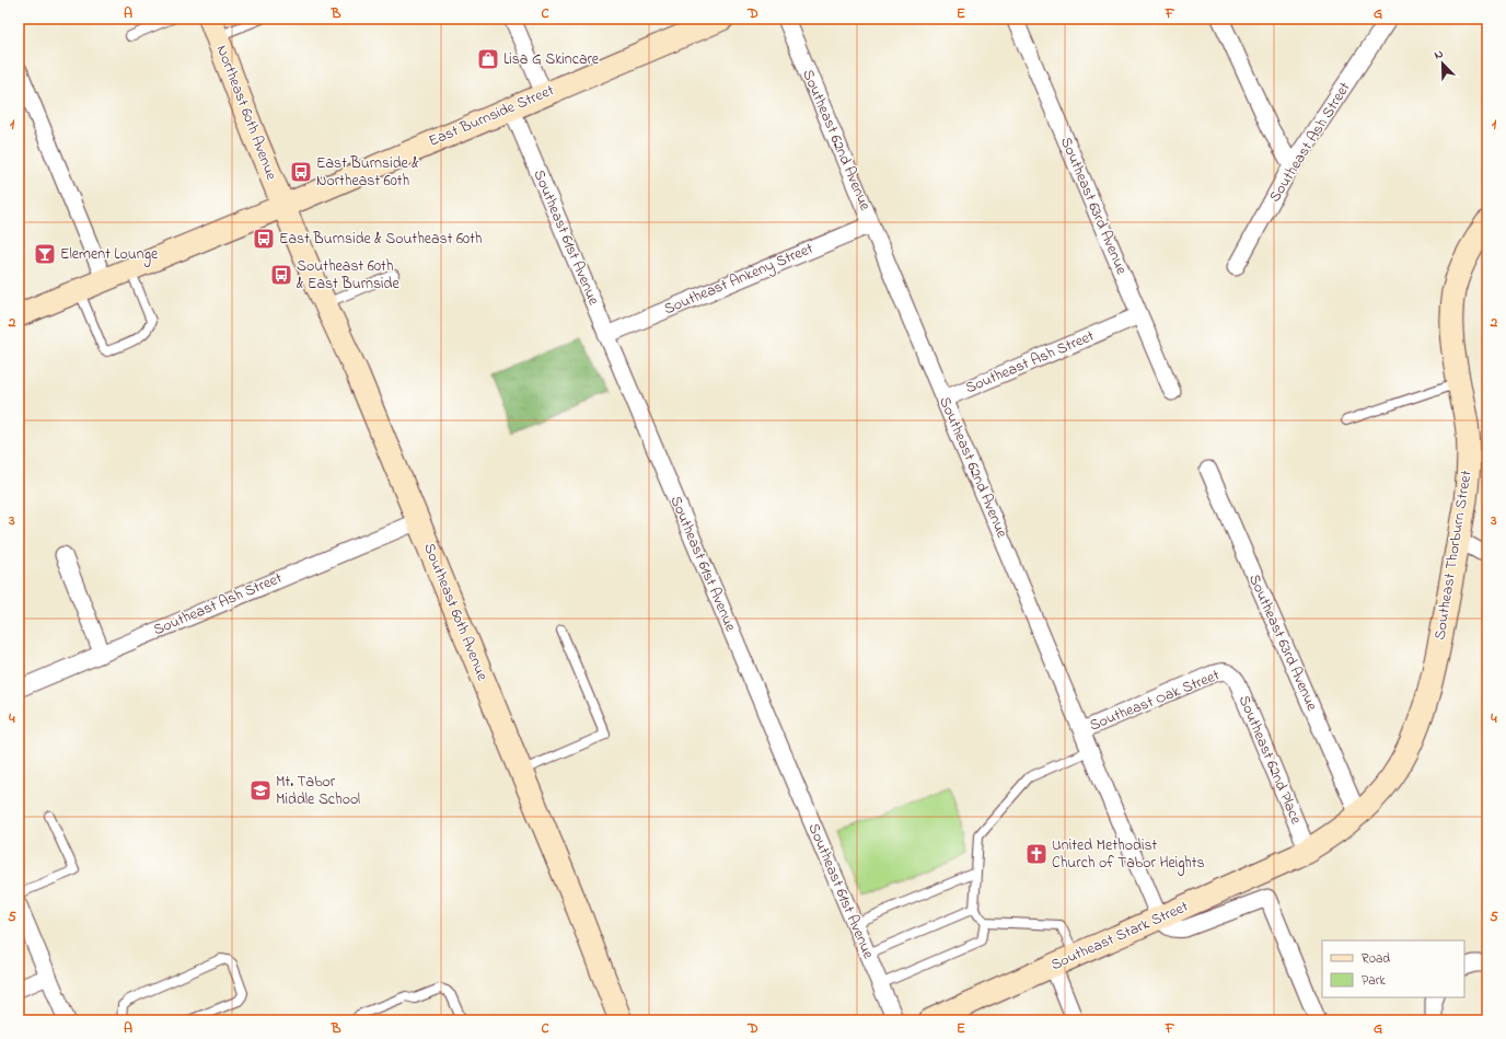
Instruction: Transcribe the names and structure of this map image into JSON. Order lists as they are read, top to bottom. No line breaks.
{"streets":{"main road":["Northeast 60th Avenue","East Burnside Street","Southeast Thorburn Street","Southeast 60th Avenue","Southeast Stark Street"],"street":["Southeast 62nd Avenue","Southeast Ash Street","Southeast 63rd Avenue","Southeast 61st Avenue","Southeast Ankeny Street","Southeast Oak Street","Southeast 62nd Place"]},"crossings":[["Northeast 60th Avenue","East Burnside Street"],["Northeast 60th Avenue","Southeast 60th Avenue"],["East Burnside Street","Southeast 61st Avenue"],["East Burnside Street","Southeast 60th Avenue"],["Southeast 62nd Avenue","Southeast Ash Street"],["Southeast 62nd Avenue","Southeast Ankeny Street"],["Southeast 62nd Avenue","Southeast Oak Street"],["Southeast 62nd Avenue","Southeast Stark Street"],["Southeast Ash Street","Southeast 63rd Avenue"],["Southeast Ash Street","Southeast 60th Avenue"],["Southeast 63rd Avenue","Southeast Thorburn Street"],["Southeast 61st Avenue","Southeast Ankeny Street"],["Southeast Thorburn Street","Southeast 62nd Place"],["Southeast Thorburn Street","Southeast Stark Street"],["Southeast Oak Street","Southeast 62nd Place"],["Southeast 62nd Place","Southeast Stark Street"]],"places":{"shop":["Lisa G Skincare"],"bus stop":["East Burnside & Northeast 60th","East Burnside & Southeast 60th","Southeast 60th & East Burnside"],"bar":["Element Lounge"],"school or university":["Mt. Tabor Middle School"],"church":["United Methodist Church of Tabor Heights"]},"legend":["Road","Park"],"north":"top left","grid":{"columns":["A","B","C","D","E","F","G"],"rows":["1","2","3","4","5"]}}
